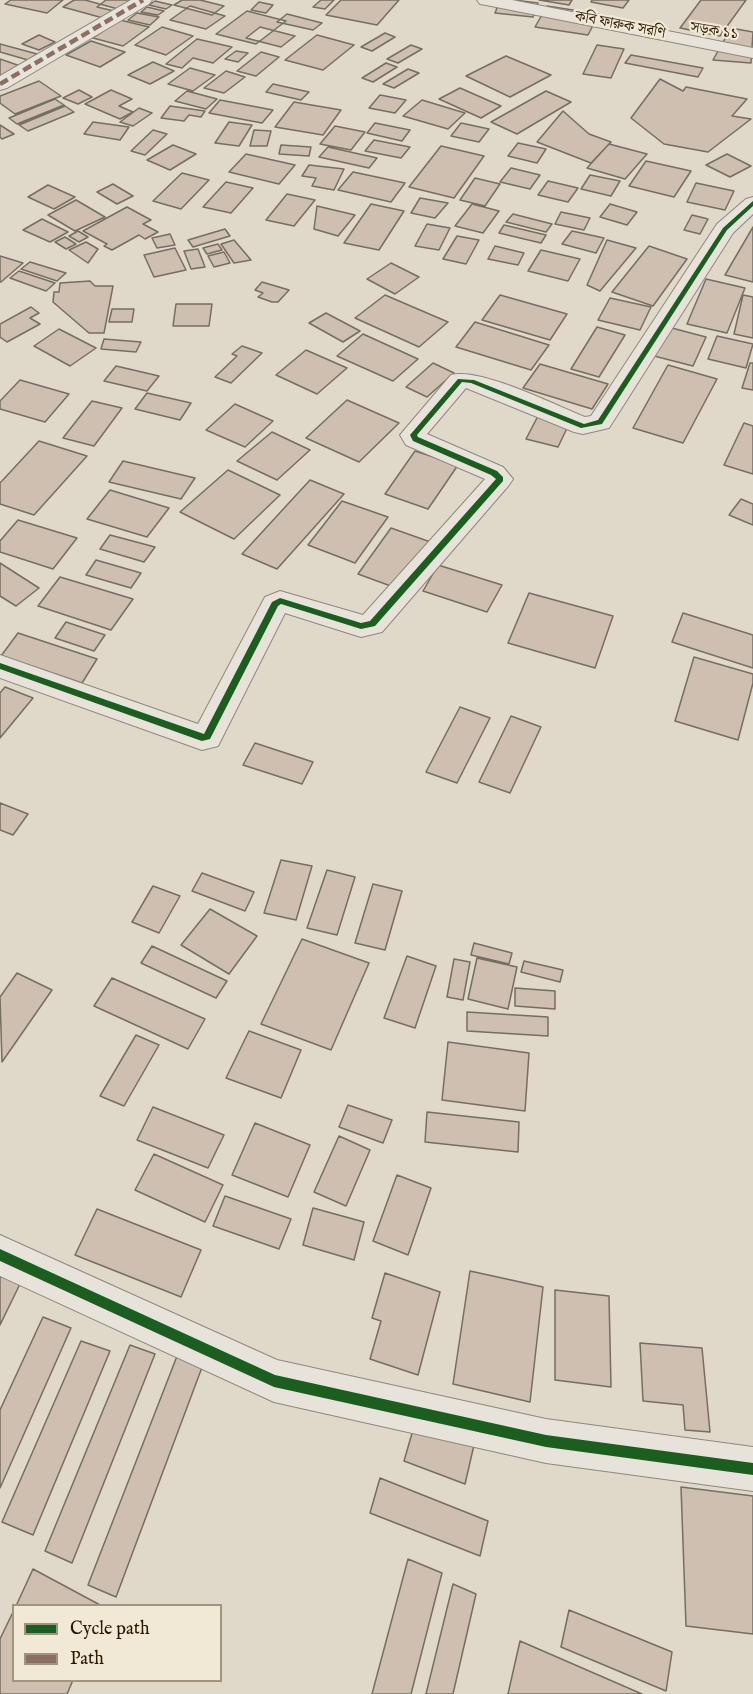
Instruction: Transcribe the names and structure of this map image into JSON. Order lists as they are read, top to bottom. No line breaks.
{"streets":{"street":["কবি ফারুক সরণি","সড়ক ১১"]},"legend":["Cycle path","Path"]}
